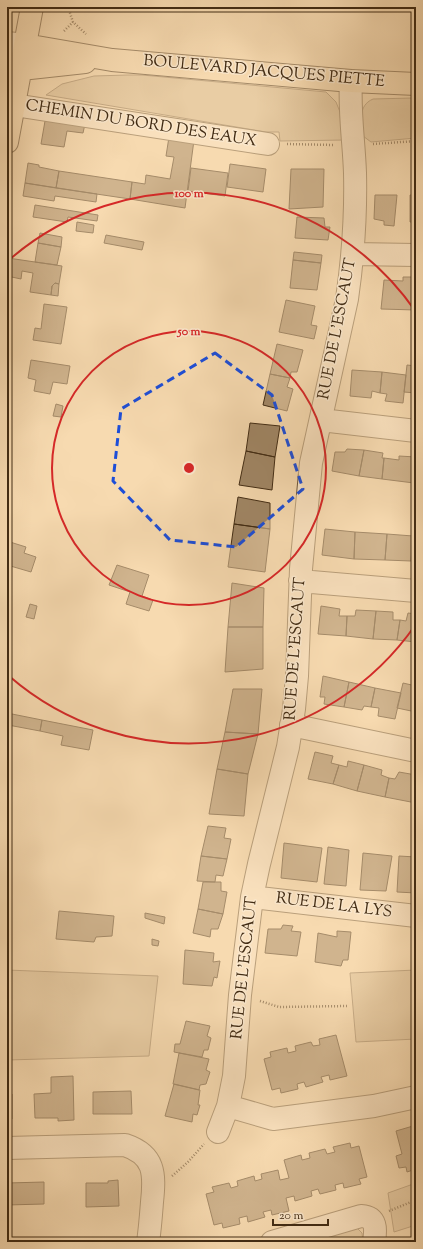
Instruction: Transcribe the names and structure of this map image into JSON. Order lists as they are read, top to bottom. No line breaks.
{"streets":{"main road":["BOULEVARD JACQUES PIETTE"],"street":["CHEMIN DU BORD DES EAUX","RUE DE L'ESCAUT","RUE DE LA LYS"]},"crossings":[["BOULEVARD JACQUES PIETTE","RUE DE L'ESCAUT"],["RUE DE L'ESCAUT","RUE DE LA LYS"]],"scale_bar":"20 m","rings":["100 m","50 m"]}
